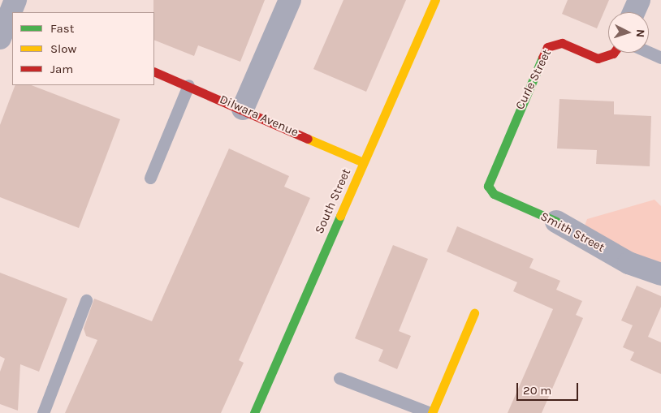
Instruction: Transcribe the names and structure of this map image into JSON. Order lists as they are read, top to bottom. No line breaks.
{"streets":{"street":["Curle Street","Dilwara Avenue","South Street","Smith Street"]},"crossings":[["Curle Street","Smith Street"],["Dilwara Avenue","South Street"]],"legend":["Fast","Slow","Jam"],"scale_bar":"20 m","north":"right"}
